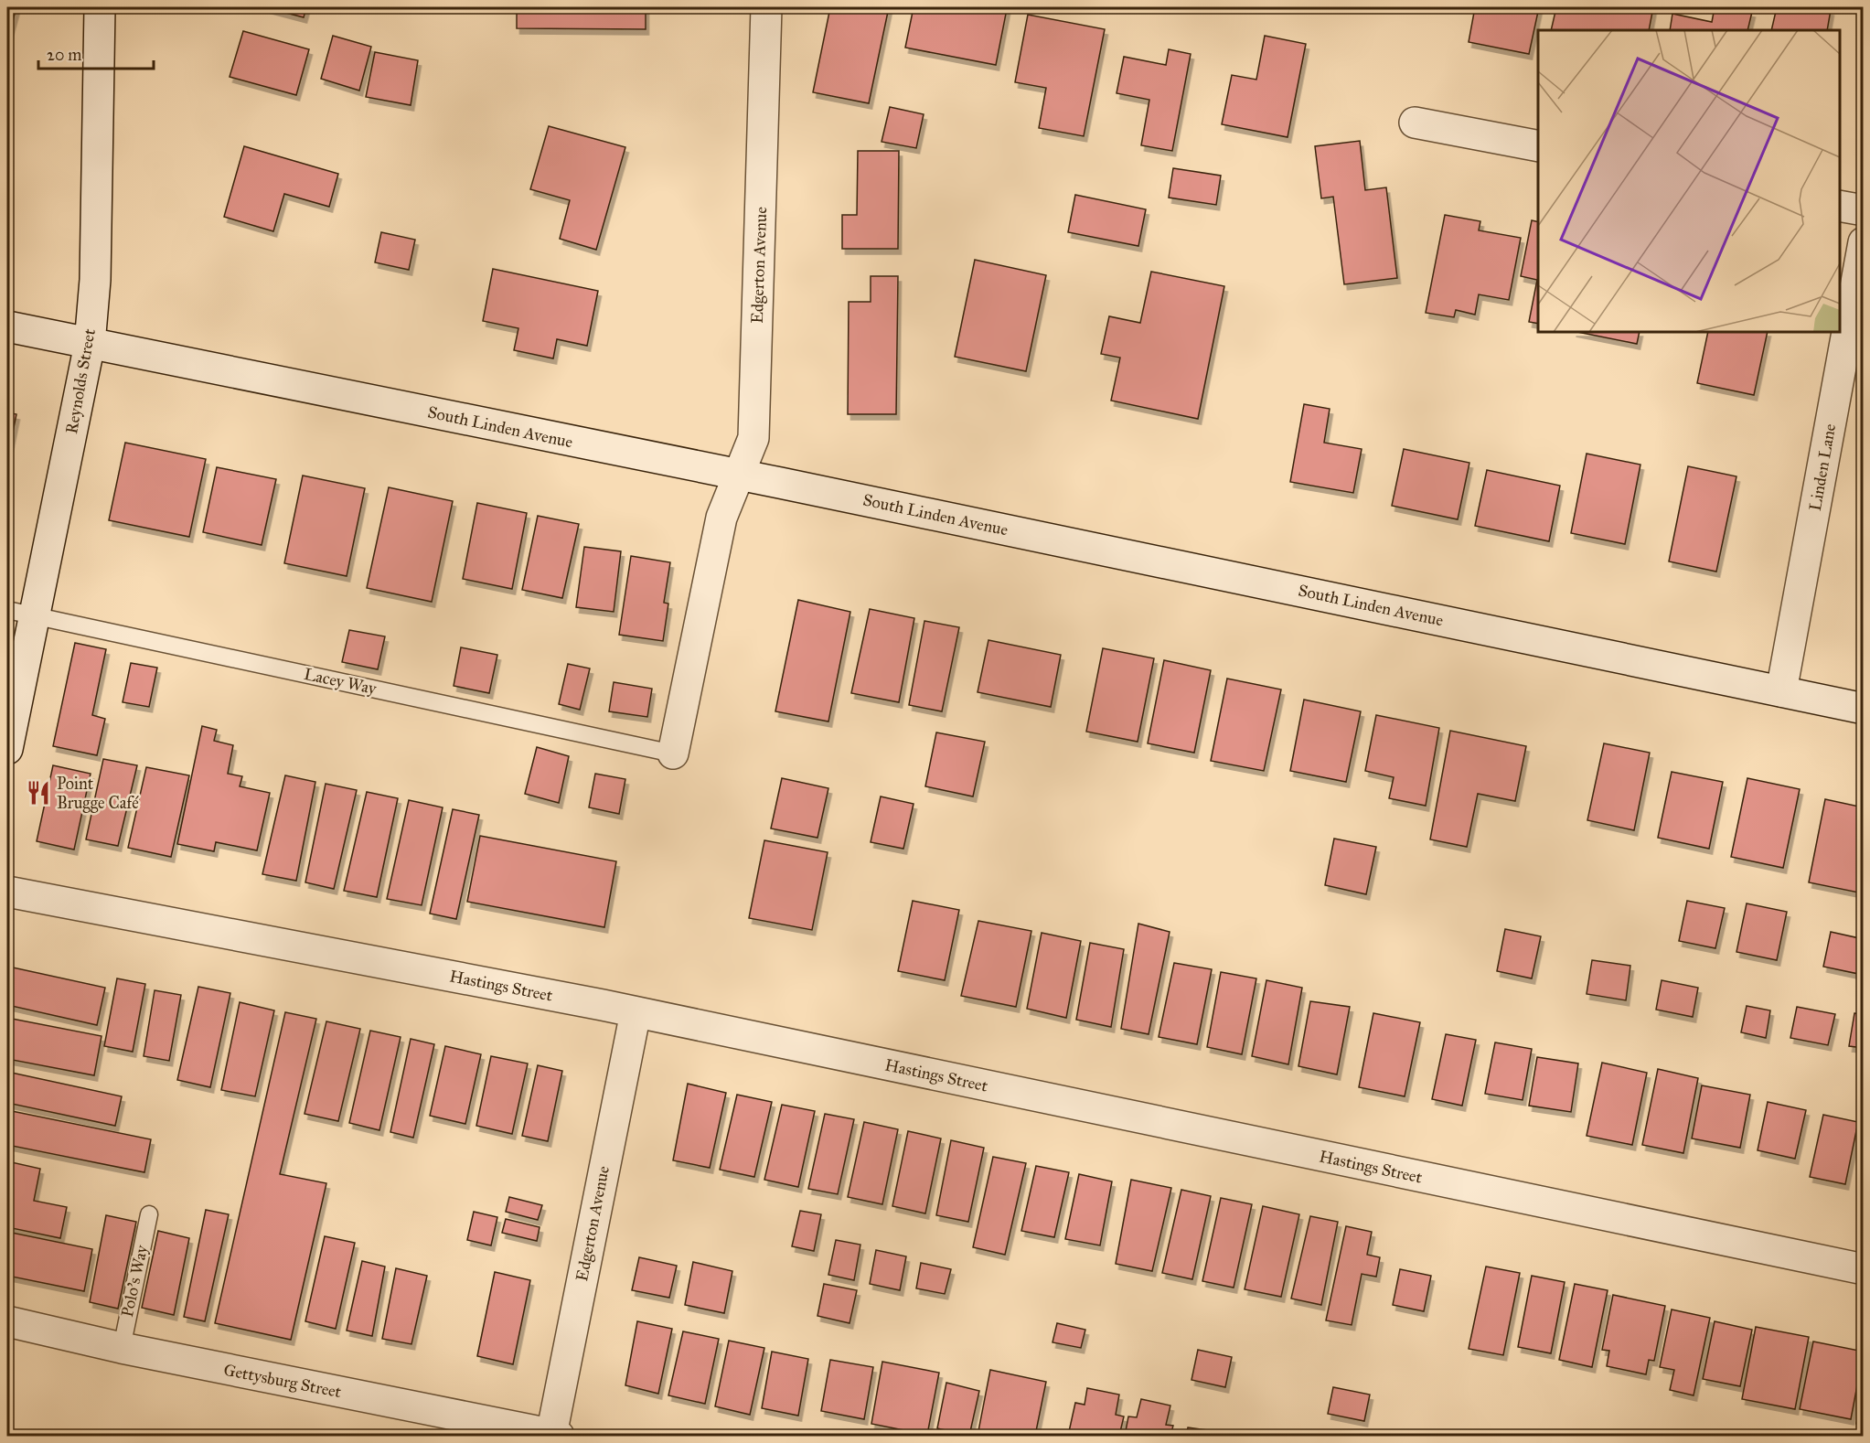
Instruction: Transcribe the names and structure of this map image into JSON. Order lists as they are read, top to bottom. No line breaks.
{"streets":{"street":["Edgerton Avenue","Reynolds Street","South Linden Avenue","Linden Lane","Hastings Street","Gettysburg Street"],"lane":["Lacey Way","Polo’s Way"]},"crossings":[["Edgerton Avenue","South Linden Avenue"],["Edgerton Avenue","Lacey Way"],["Edgerton Avenue","Hastings Street"],["Edgerton Avenue","Gettysburg Street"],["Reynolds Street","South Linden Avenue"],["Reynolds Street","Lacey Way"],["South Linden Avenue","Linden Lane"],["Polo’s Way","Gettysburg Street"]],"places":{"restaurant":["Point Brugge Café"]},"scale_bar":"20 m"}
